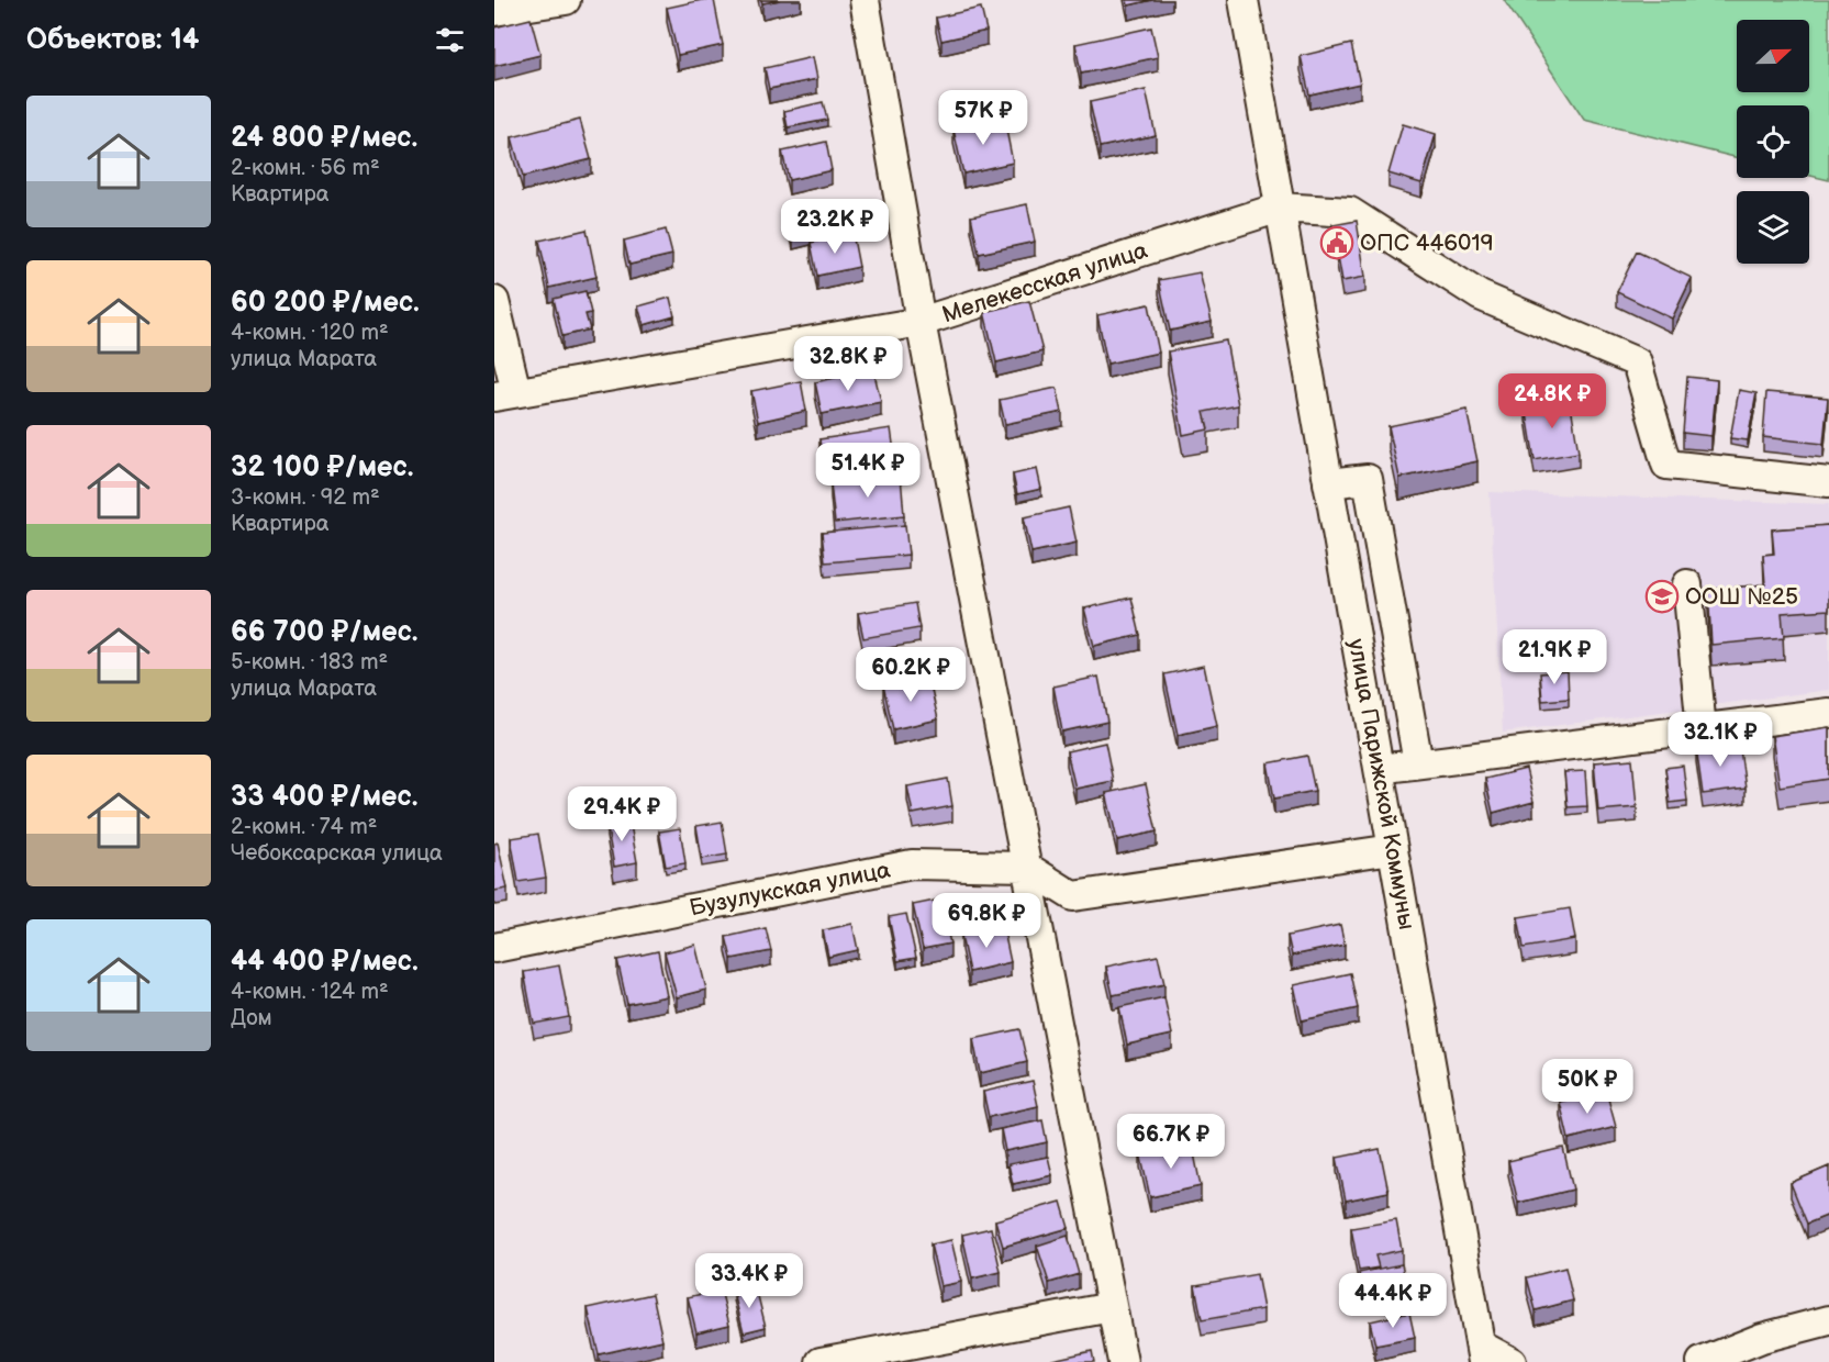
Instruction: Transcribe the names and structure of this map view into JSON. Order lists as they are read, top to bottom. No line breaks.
{"streets":{"street":["Мелекесская улица","улица Парижской Коммуны","Бузулукская улица"]},"crossings":[["Мелекесская улица","улица Парижской Коммуны"]],"places":{"public building":["ОПС 446019"],"school or university":["ООШ №25"]},"north":"right","page":{"heading":"Объектов: 14","list":[{"name":"24 800 ₽/мес.","note":"2-комн. · 56 m² · Квартира"},{"name":"60 200 ₽/мес.","note":"4-комн. · 120 m² · улица Марата"},{"name":"32 100 ₽/мес.","note":"3-комн. · 92 m² · Квартира"},{"name":"66 700 ₽/мес.","note":"5-комн. · 183 m² · улица Марата"},{"name":"33 400 ₽/мес.","note":"2-комн. · 74 m² · Чебоксарская улица"},{"name":"44 400 ₽/мес.","note":"4-комн. · 124 m² · Дом"}],"price":["57K ₽","23.2K ₽","32.8K ₽","24.8K ₽","51.4K ₽","21.9K ₽","60.2K ₽","32.1K ₽","29.4K ₽","69.8K ₽","50K ₽","66.7K ₽","33.4K ₽","44.4K ₽"]}}
